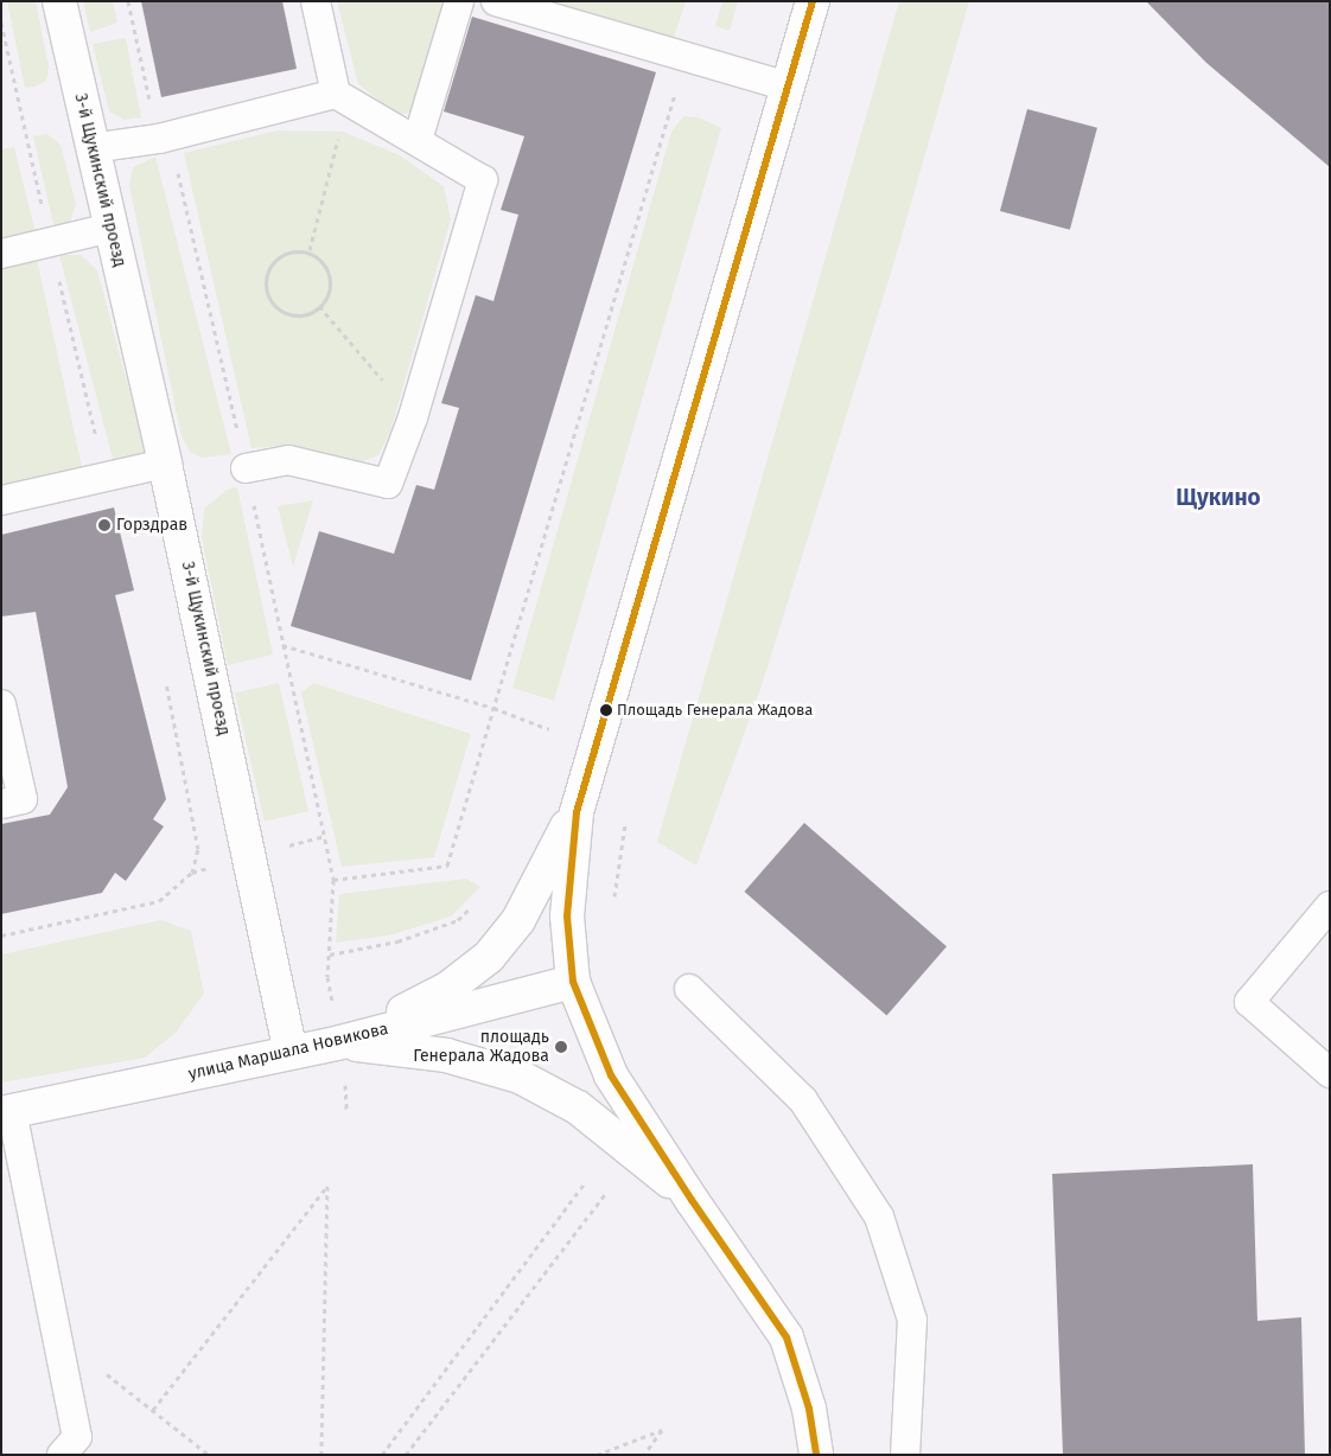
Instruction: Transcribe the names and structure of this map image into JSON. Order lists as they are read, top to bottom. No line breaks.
{"streets":{"street":["3-й Щукинский проезд","улица Маршала Новикова"]},"crossings":[["3-й Щукинский проезд","улица Маршала Новикова"]],"districts":["Щукино"],"places":["Горздрав","Площадь Генерала Жадова","площадь Генерала Жадова"]}
